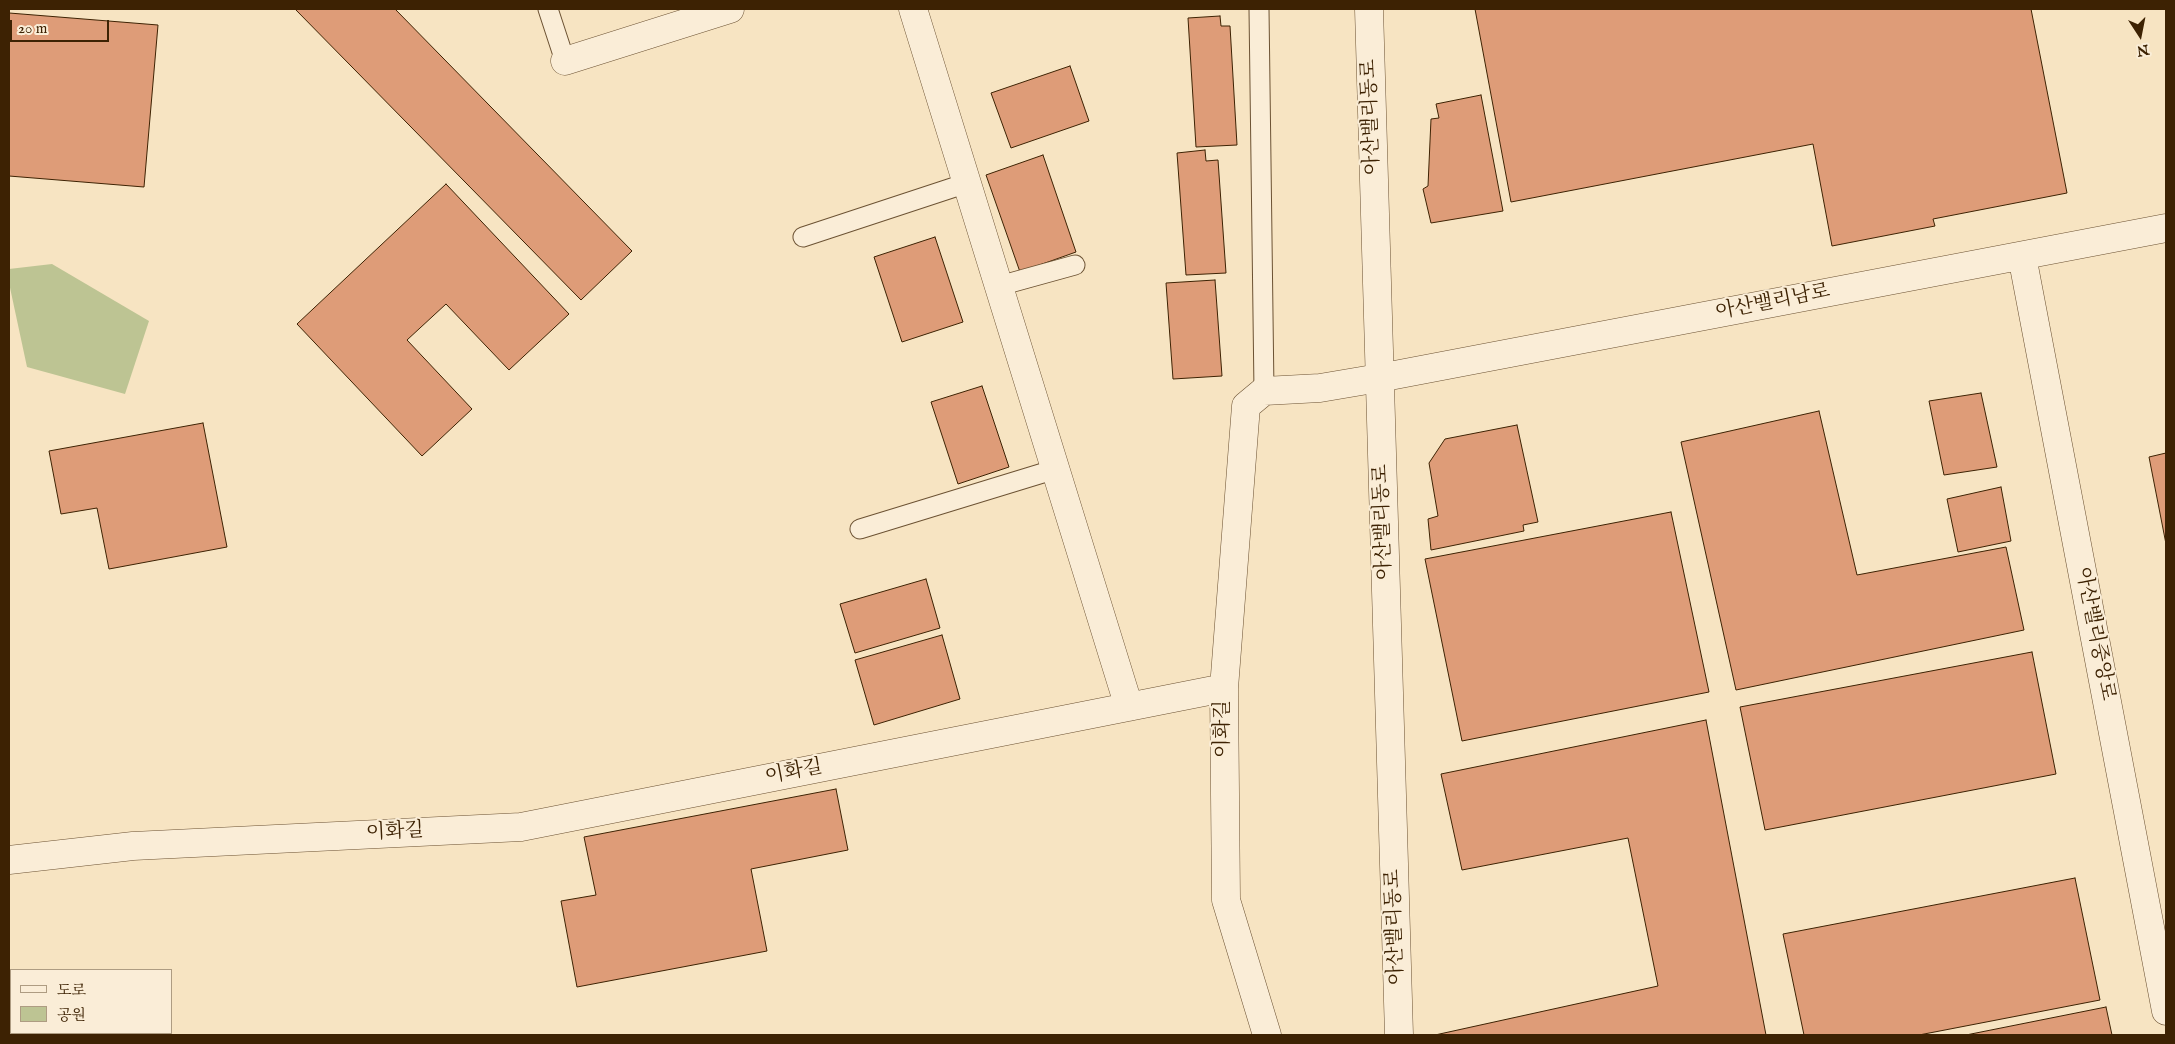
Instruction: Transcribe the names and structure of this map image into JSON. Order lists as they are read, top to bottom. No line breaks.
{"streets":{"street":["아산밸리동로","아산밸리남로","아산밸리중앙로","이화길"]},"crossings":[["아산밸리동로","아산밸리남로"],["아산밸리남로","아산밸리중앙로"]],"legend":["도로","공원"],"scale_bar":"20 m","north":"bottom"}
